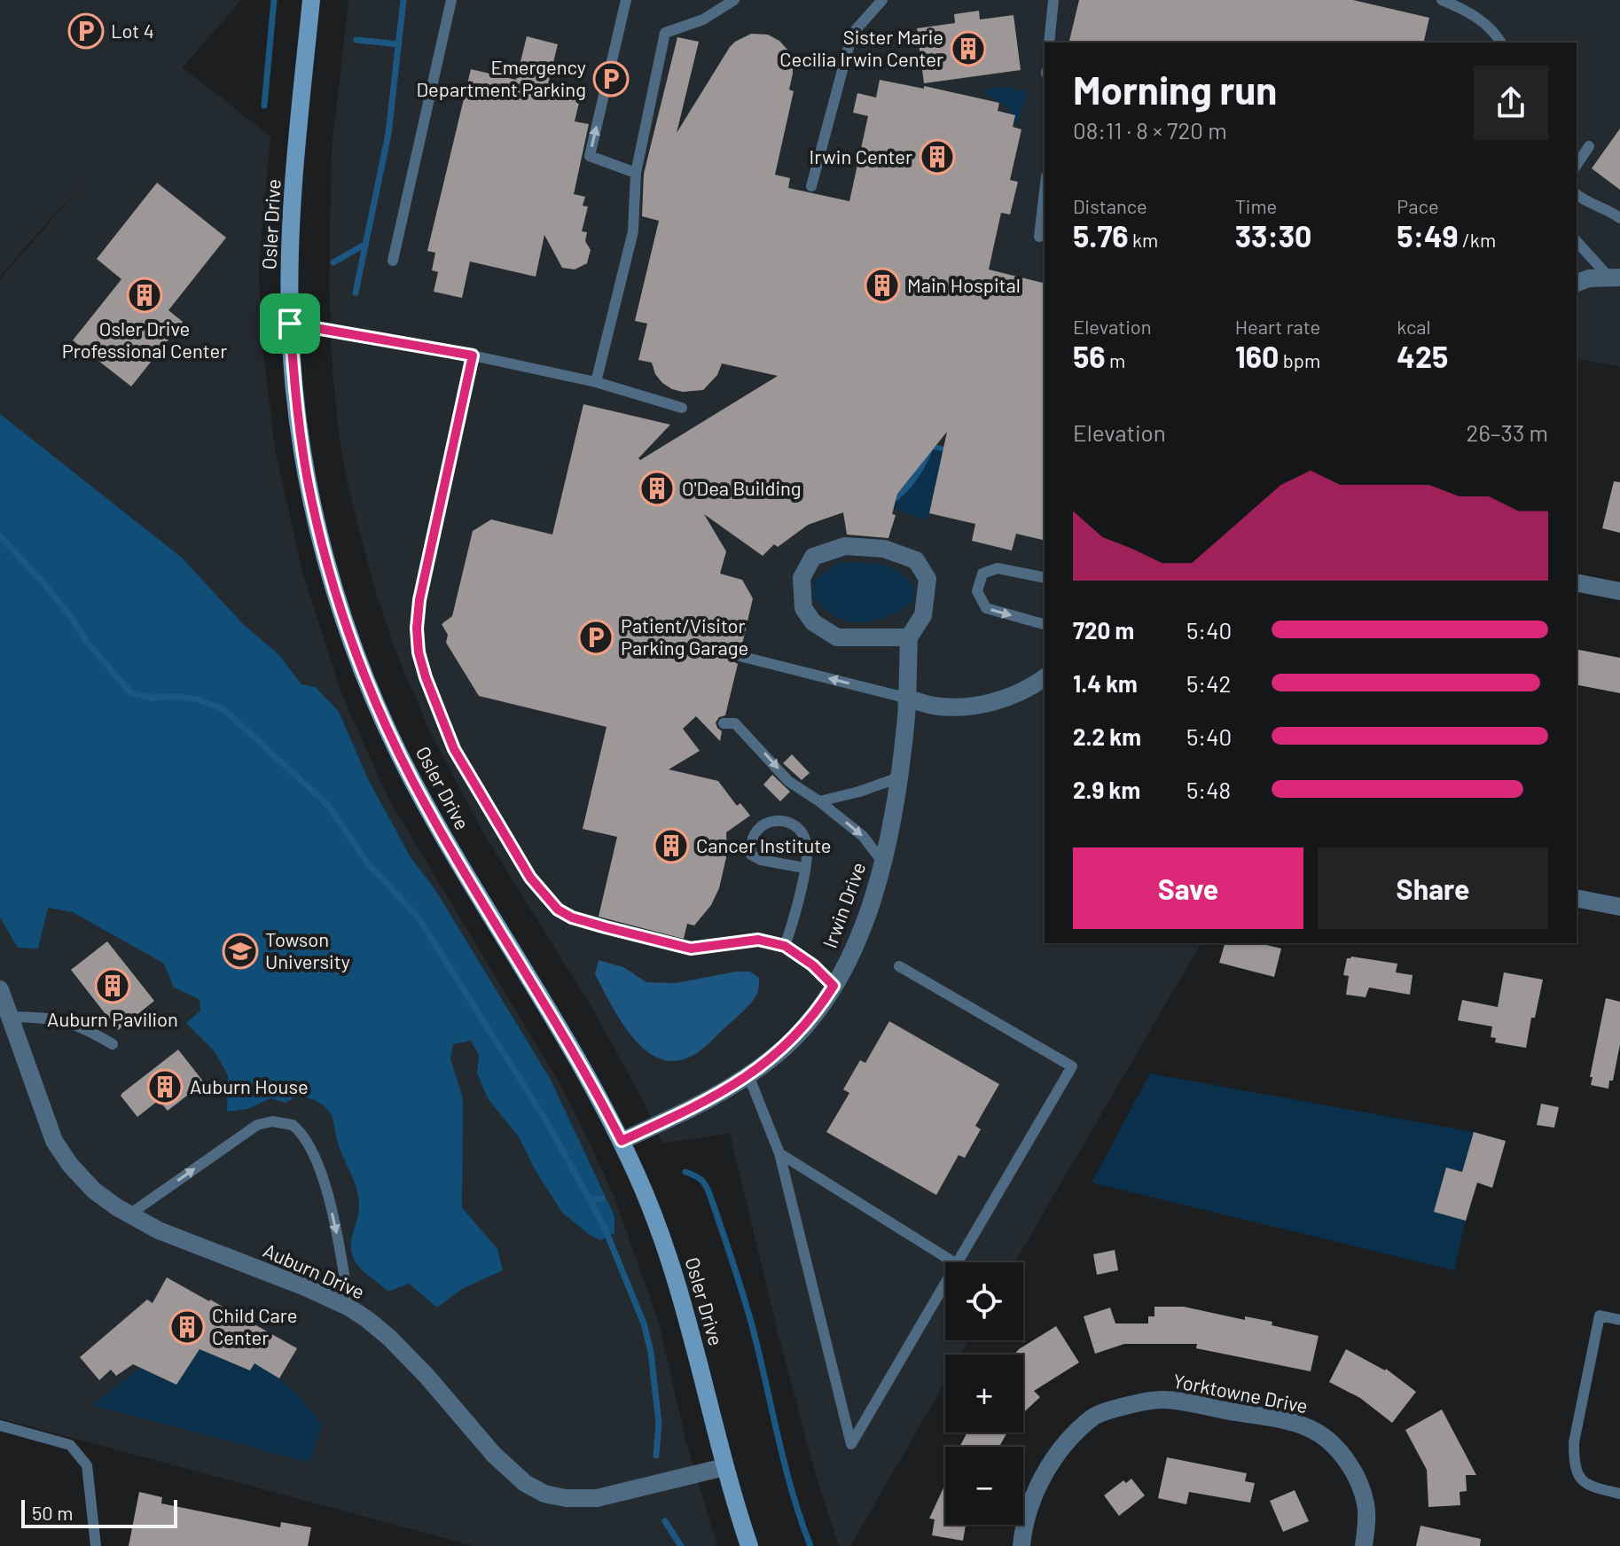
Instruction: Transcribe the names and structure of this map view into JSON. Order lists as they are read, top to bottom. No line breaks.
{"streets":{"street":["Osler Drive","Irwin Drive","Auburn Drive","Yorktowne Drive"]},"crossings":[["Osler Drive","Irwin Drive"],["Osler Drive","Auburn Drive"]],"places":{"parking":["Lot 4","Emergency Department Parking","Patient/Visitor Parking Garage"],"building":["Sister Marie Cecilia Irwin Center","Irwin Center","Main Hospital","Osler Drive Professional Center","O'Dea Building","Cancer Institute","Auburn Pavilion","Auburn House","Child Care Center"],"school or university":["Towson University"]},"scale_bar":"50 m","page":{"heading":["Morning run","08:11 · 8 × 720 m"],"stats":[["Distance","5.76 km"],["Time","33:30"],["Pace","5:49 /km"],["Elevation","56 m"],["Heart rate","160 bpm"],["kcal","425"]],"chart":["Elevation","26–33 m"],"list":[{"name":"720 m","note":"5:40"},{"name":"1.4 km","note":"5:42"},{"name":"2.2 km","note":"5:40"},{"name":"2.9 km","note":"5:48"}],"buttons":["Save","Share"],"map_buttons":["+","−"],"scale":"50 m"}}
